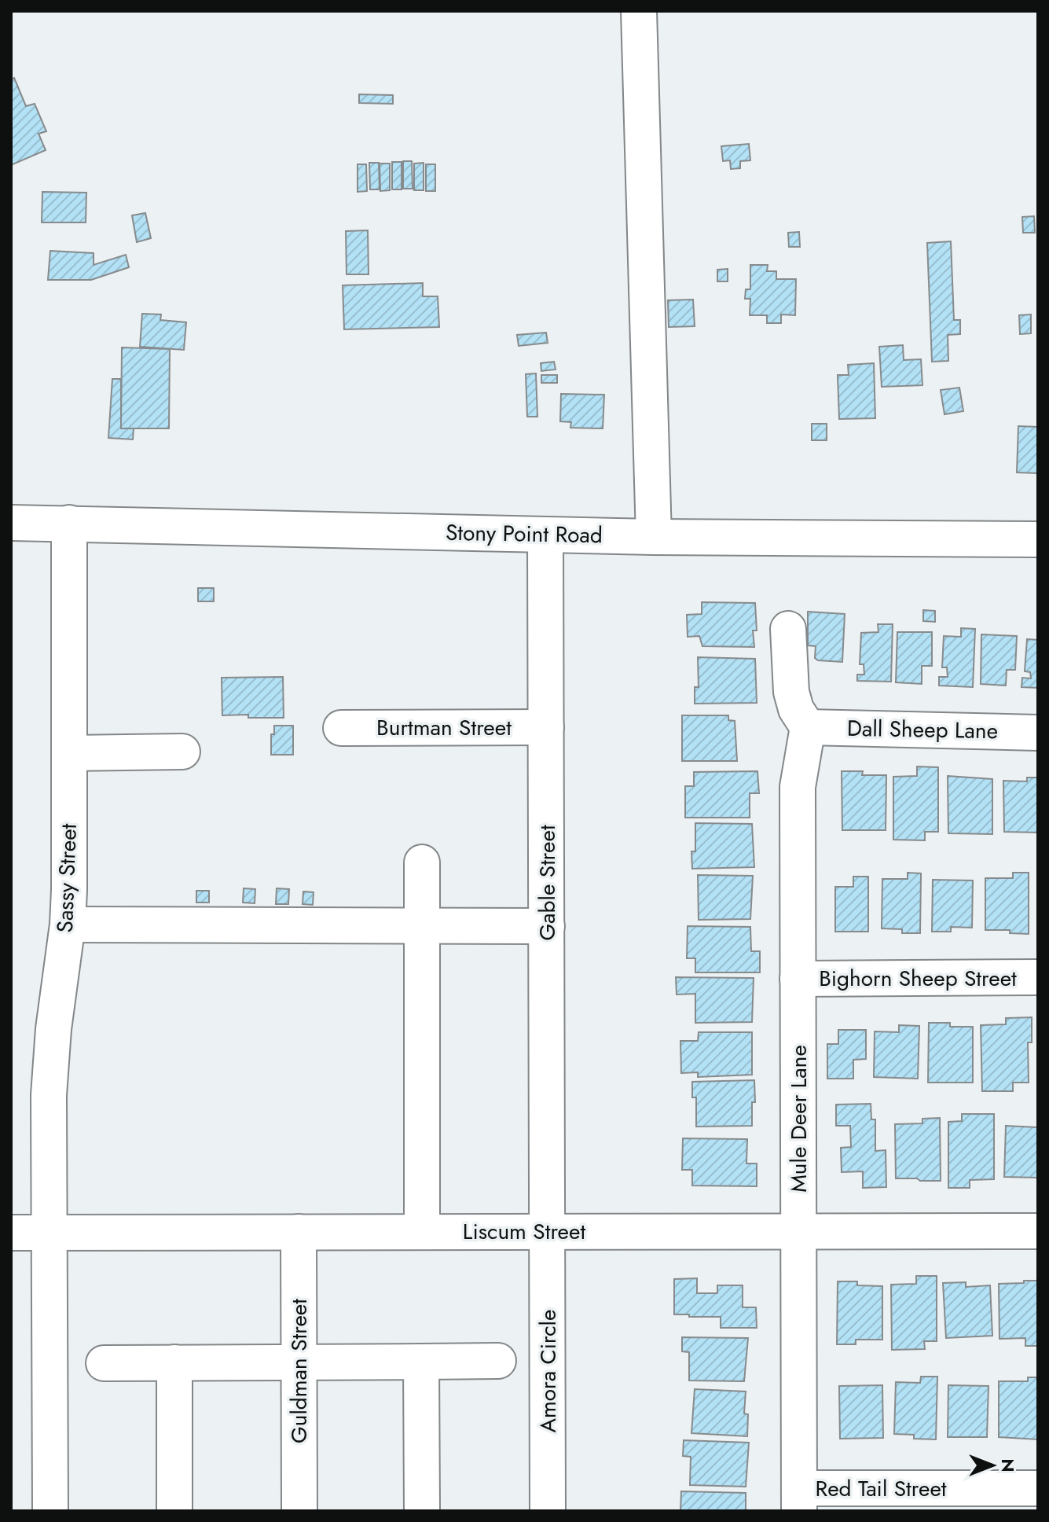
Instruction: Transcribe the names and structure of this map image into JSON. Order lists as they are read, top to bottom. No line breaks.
{"streets":{"street":["Stony Point Road","Burtman Street","Dall Sheep Lane","Sassy Street","Gable Street","Bighorn Sheep Street","Mule Deer Lane","Liscum Street","Guldman Street","Amora Circle","Red Tail Street"]},"crossings":[["Stony Point Road","Sassy Street"],["Stony Point Road","Gable Street"],["Burtman Street","Gable Street"],["Dall Sheep Lane","Mule Deer Lane"],["Sassy Street","Liscum Street"],["Gable Street","Liscum Street"],["Gable Street","Amora Circle"],["Bighorn Sheep Street","Mule Deer Lane"],["Mule Deer Lane","Liscum Street"],["Mule Deer Lane","Red Tail Street"],["Liscum Street","Guldman Street"],["Liscum Street","Amora Circle"]],"north":"right"}
